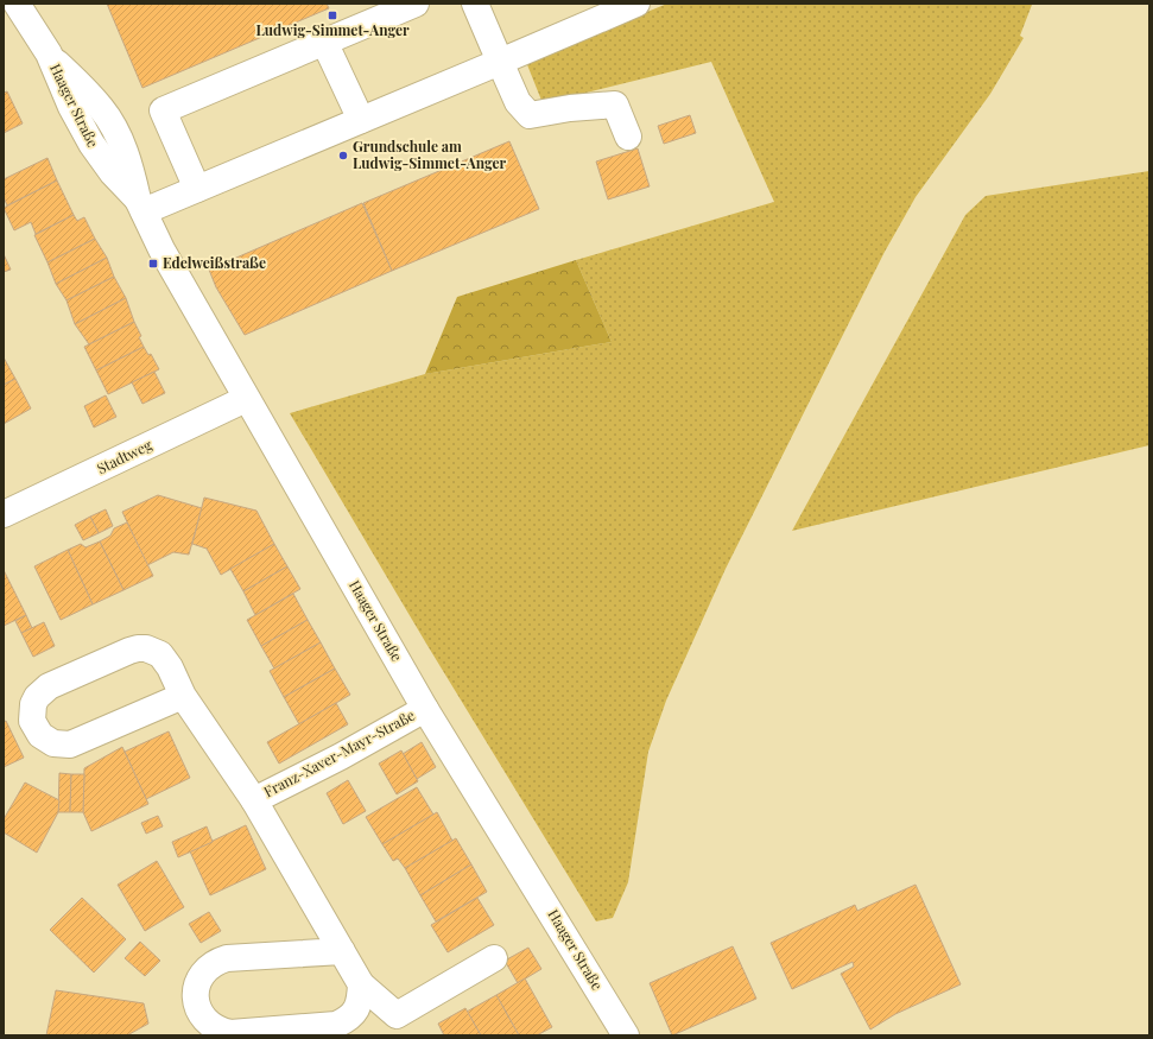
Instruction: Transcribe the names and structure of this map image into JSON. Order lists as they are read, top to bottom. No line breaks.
{"streets":{"street":["Haager Straße","Stadtweg","Franz-Xaver-Mayr-Straße"]},"crossings":[["Haager Straße","Stadtweg"],["Haager Straße","Franz-Xaver-Mayr-Straße"]],"places":{"transit":["Ludwig-Simmet-Anger","Edelweißstraße"],"other":["Grundschule am Ludwig-Simmet-Anger"]}}
